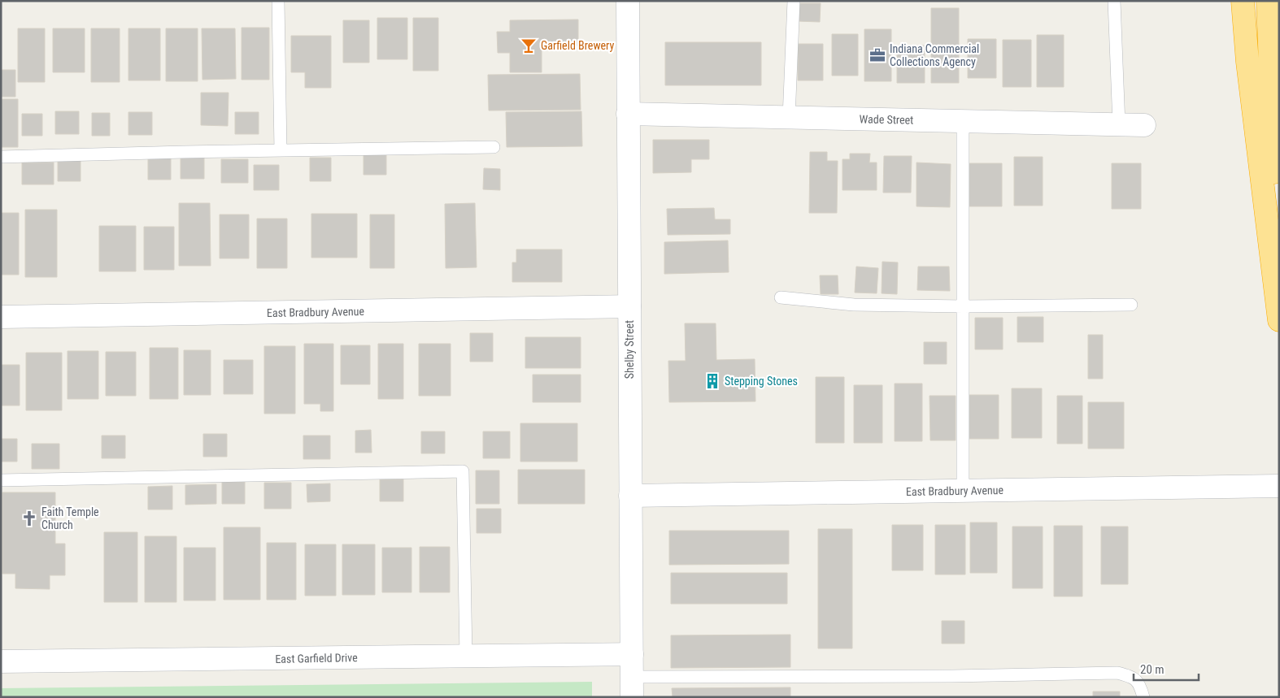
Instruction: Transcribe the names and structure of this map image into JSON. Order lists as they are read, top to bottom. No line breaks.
{"streets":{"street":["Wade Street","East Bradbury Avenue","Shelby Street","East Garfield Drive"]},"crossings":[["Wade Street","Shelby Street"],["East Bradbury Avenue","Shelby Street"],["Shelby Street","East Garfield Drive"]],"places":{"bar":["Garfield Brewery"],"office":["Indiana Commercial Collections Agency"],"building":["Stepping Stones"],"church":["Faith Temple Church"]},"scale_bar":"20 m"}
